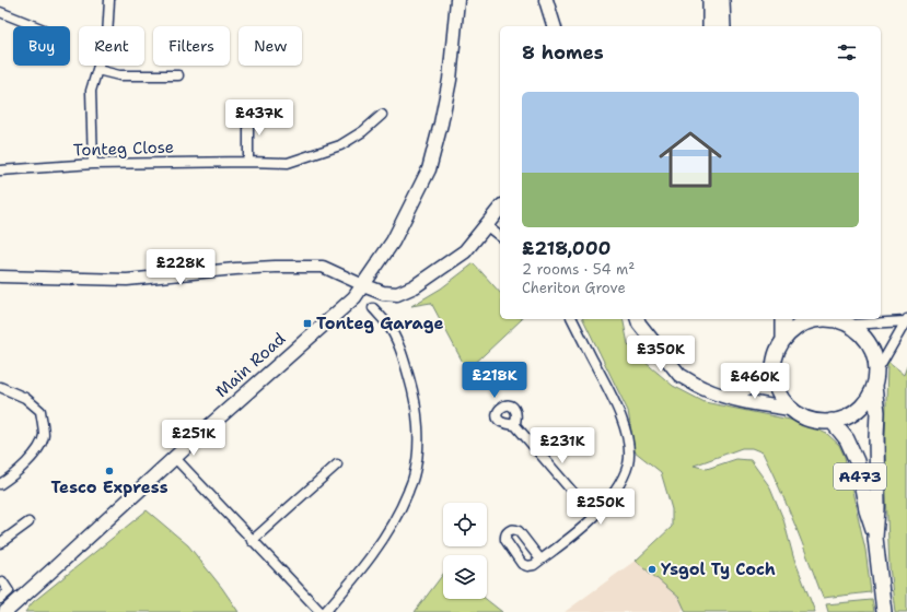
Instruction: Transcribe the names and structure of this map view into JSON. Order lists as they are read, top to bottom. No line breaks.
{"streets":{"main road":["Main Road","A473"],"street":["Tonteg Close"]},"places":{"transit":["Tonteg Garage"],"other":["Tesco Express","Ysgol Ty Coch"]},"page":{"chip":["Buy","Rent","Filters","New"],"heading":"8 homes","list":[{"name":"£218,000","note":"2 rooms · 54 m² · Cheriton Grove"}],"price":["£437K","£228K","£350K","£218K","£460K","£251K","£231K","£250K"]}}
